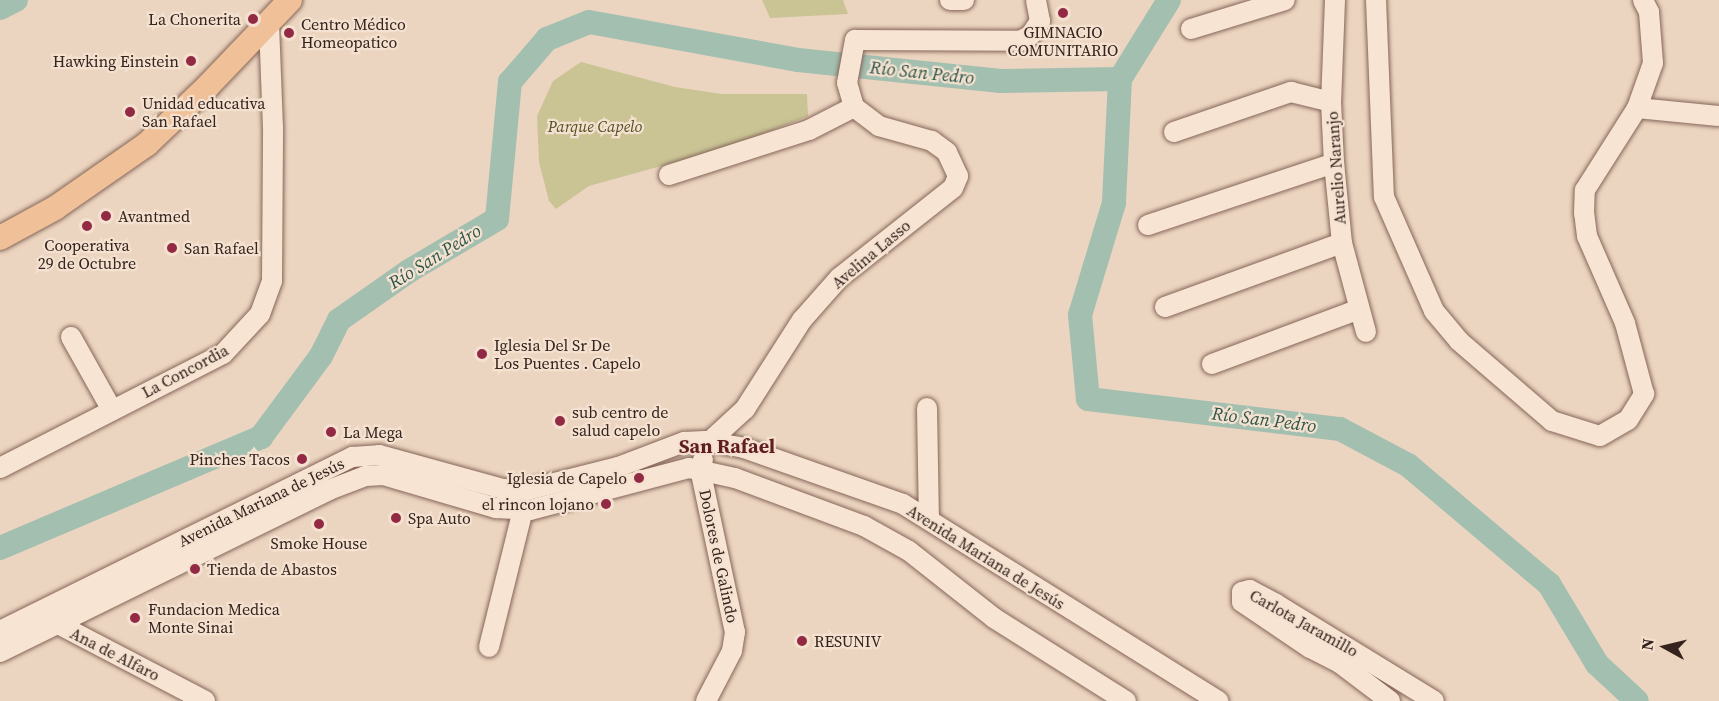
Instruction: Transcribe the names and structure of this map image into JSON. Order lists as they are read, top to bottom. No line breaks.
{"streets":{"street":["Aurelio Naranjo","Avelina Lasso","La Concordia","Avenida Mariana de Jesús","Dolores de Galindo","Carlota Jaramillo","Ana de Alfaro"]},"crossings":[["Avelina Lasso","Avenida Mariana de Jesús"],["Avelina Lasso","Dolores de Galindo"],["Avenida Mariana de Jesús","Dolores de Galindo"],["Avenida Mariana de Jesús","Ana de Alfaro"]],"districts":["San Rafael"],"water":["Río San Pedro"],"parks":["Parque Capelo"],"places":["GIMNACIO COMUNITARIO","La Chonerita","Centro Médico Homeopatico","Hawking Einstein","Unidad educativa San Rafael","Avantmed","Cooperativa 29 de Octubre","San Rafael","Iglesia Del Sr De Los Puentes . Capelo","sub centro de salud capelo","La Mega","Pinches Tacos","Iglesia de Capelo","el rincon lojano","Spa Auto","Smoke House","Tienda de Abastos","Fundacion Medica Monte Sinai","RESUNIV"],"north":"left"}
